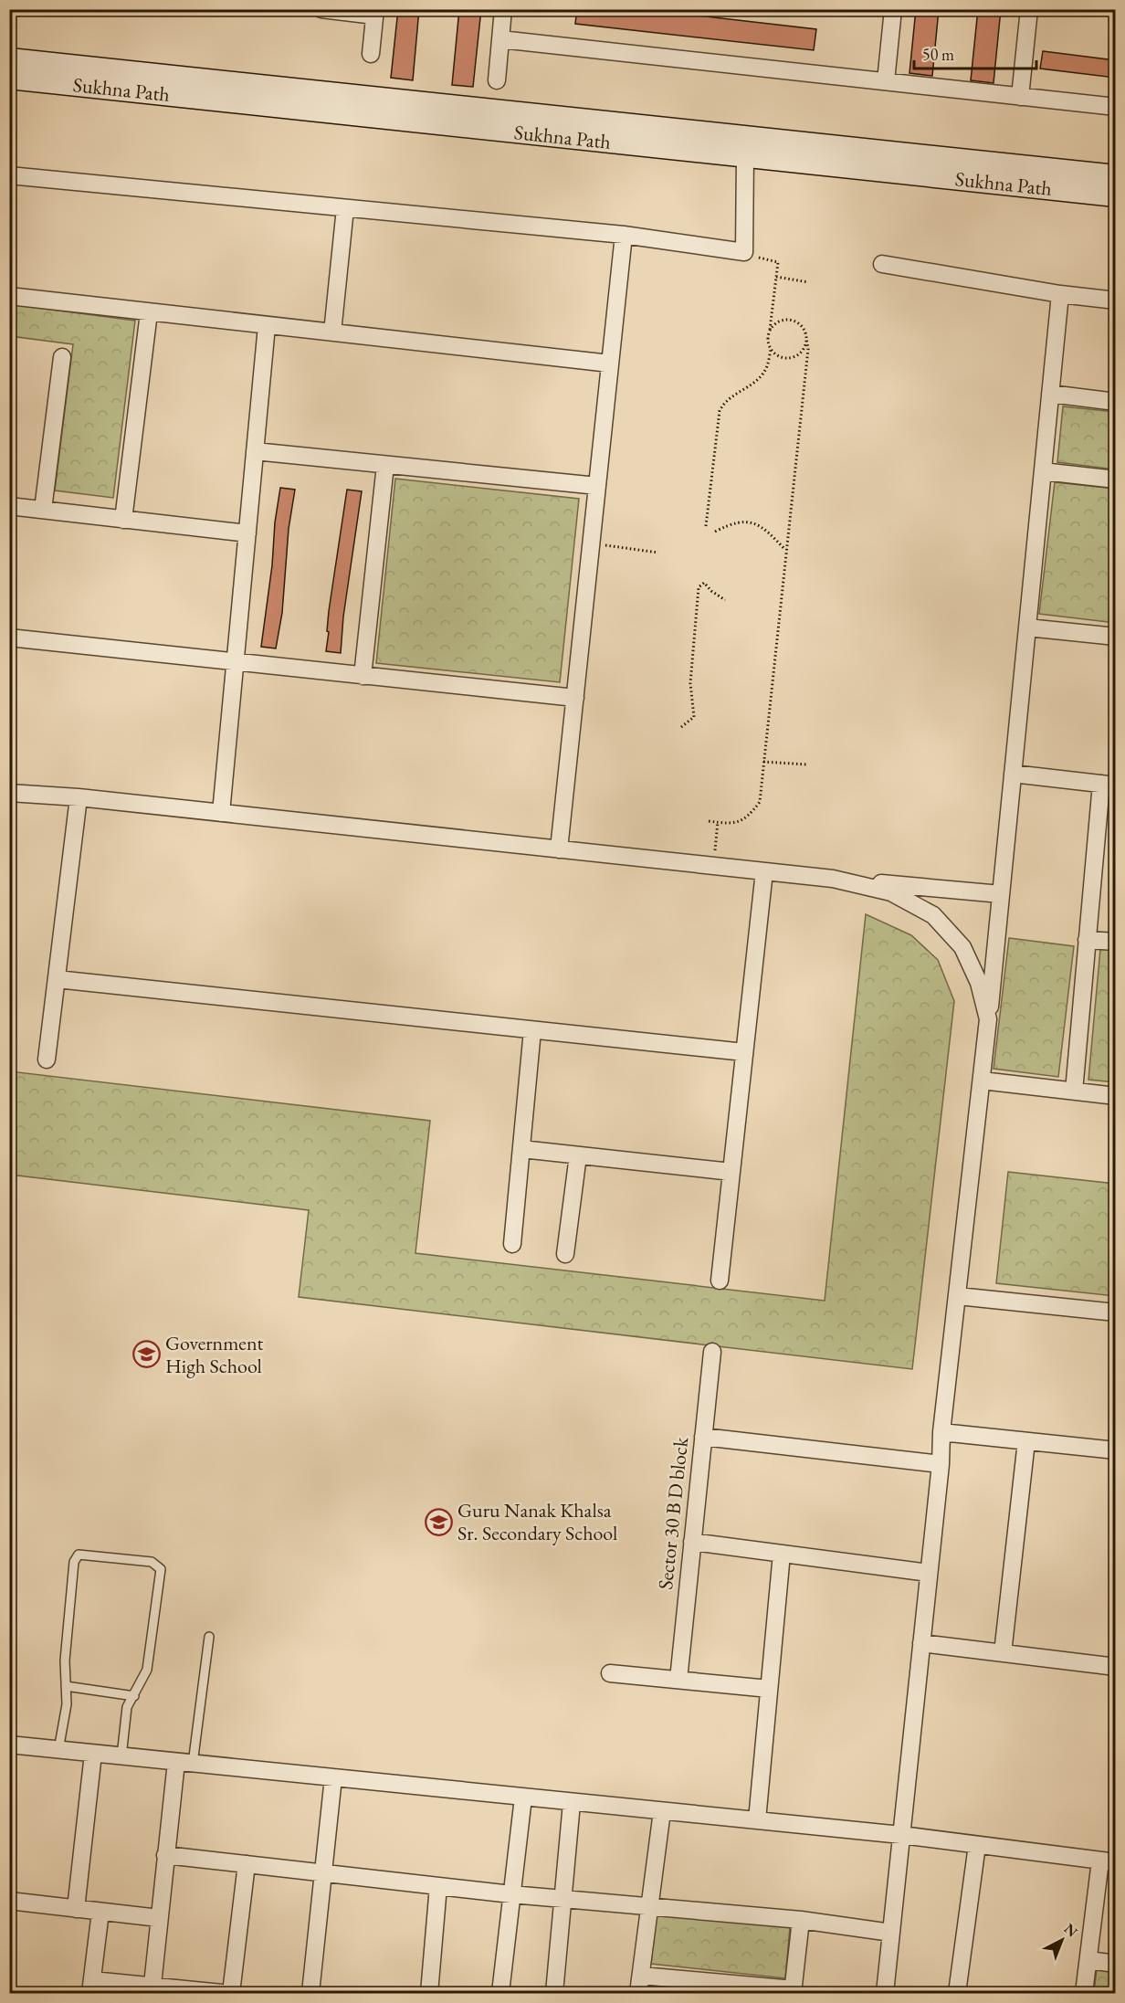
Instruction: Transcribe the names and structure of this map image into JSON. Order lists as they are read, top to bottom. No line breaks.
{"streets":{"main road":["Sukhna Path"],"street":["Sector 30 B D block"]},"places":{"school or university":["Government High School","Guru Nanak Khalsa Sr. Secondary School"]},"scale_bar":"50 m","north":"top right"}
